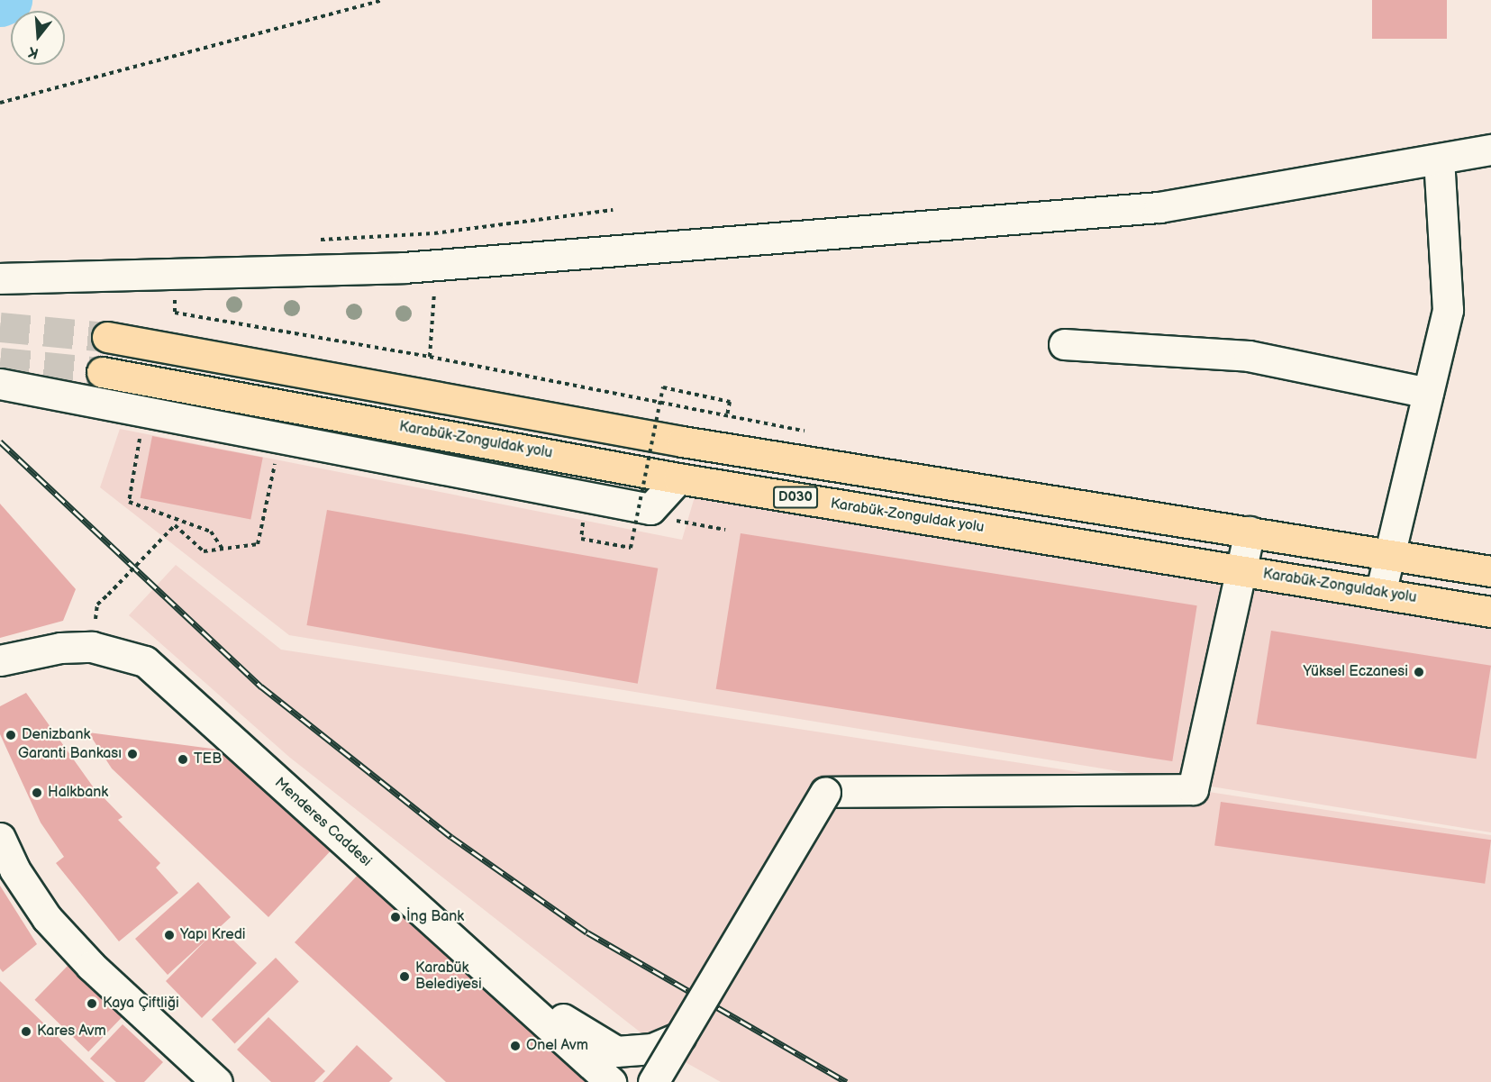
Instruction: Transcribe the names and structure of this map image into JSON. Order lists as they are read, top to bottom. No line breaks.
{"streets":{"highway":["Karabük-Zonguldak yolu","D030"],"street":["Menderes Caddesi"]},"places":["Yüksel Eczanesi","Denizbank","Garanti Bankası","TEB","Halkbank","İng Bank","Yapı Kredi","Karabük Belediyesi","Kaya Çiftliği","Kares Avm","Onel Avm"],"north":"bottom"}
